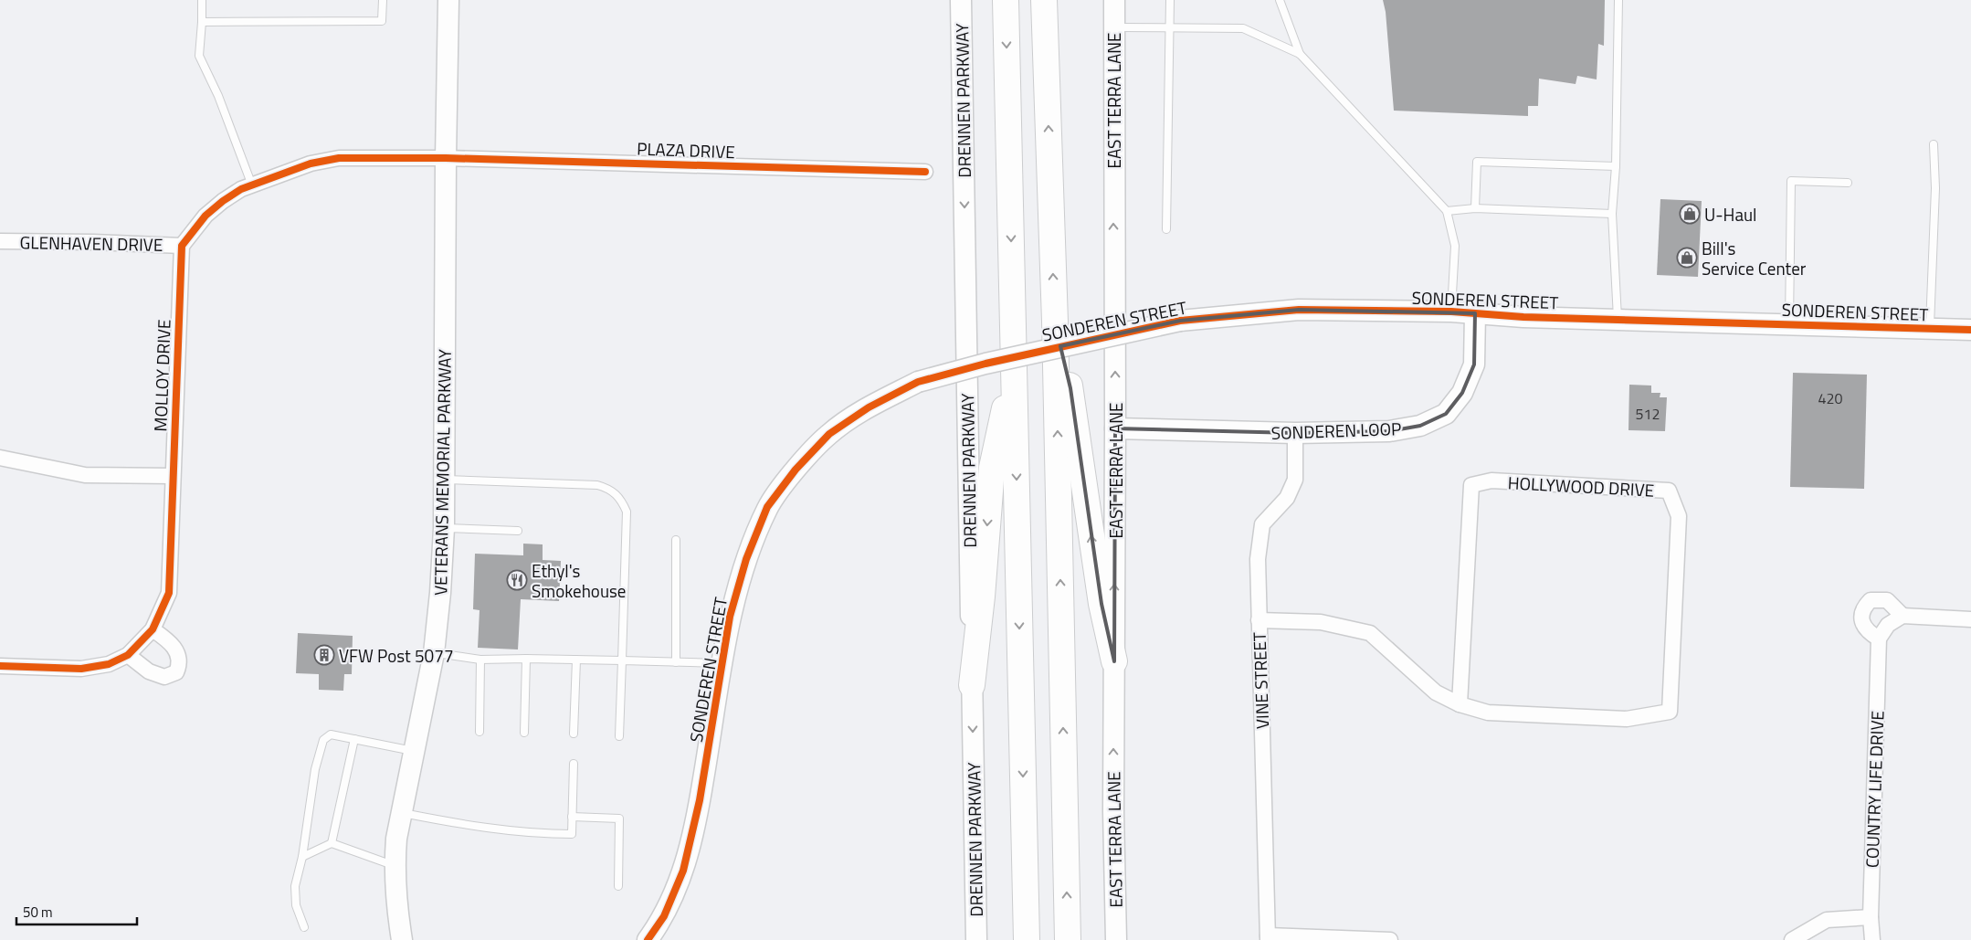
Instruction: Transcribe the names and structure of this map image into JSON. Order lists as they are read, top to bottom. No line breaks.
{"streets":{"street":["DRENNEN PARKWAY","EAST TERRA LANE","PLAZA DRIVE","GLENHAVEN DRIVE","SONDEREN STREET","MOLLOY DRIVE","SONDEREN LOOP","VETERANS MEMORIAL PARKWAY","HOLLYWOOD DRIVE","VINE STREET","COUNTRY LIFE DRIVE"]},"crossings":[["EAST TERRA LANE","SONDEREN LOOP"],["PLAZA DRIVE","VETERANS MEMORIAL PARKWAY"],["GLENHAVEN DRIVE","MOLLOY DRIVE"],["SONDEREN STREET","SONDEREN LOOP"],["SONDEREN LOOP","VINE STREET"],["HOLLYWOOD DRIVE","VINE STREET"]],"one_way":["DRENNEN PARKWAY","EAST TERRA LANE"],"places":{"shop":["U-Haul","Bill's Service Center"],"restaurant":["Ethyl's Smokehouse"],"building":["VFW Post 5077"]},"house_numbers":["420","512"],"scale_bar":"50 m"}
